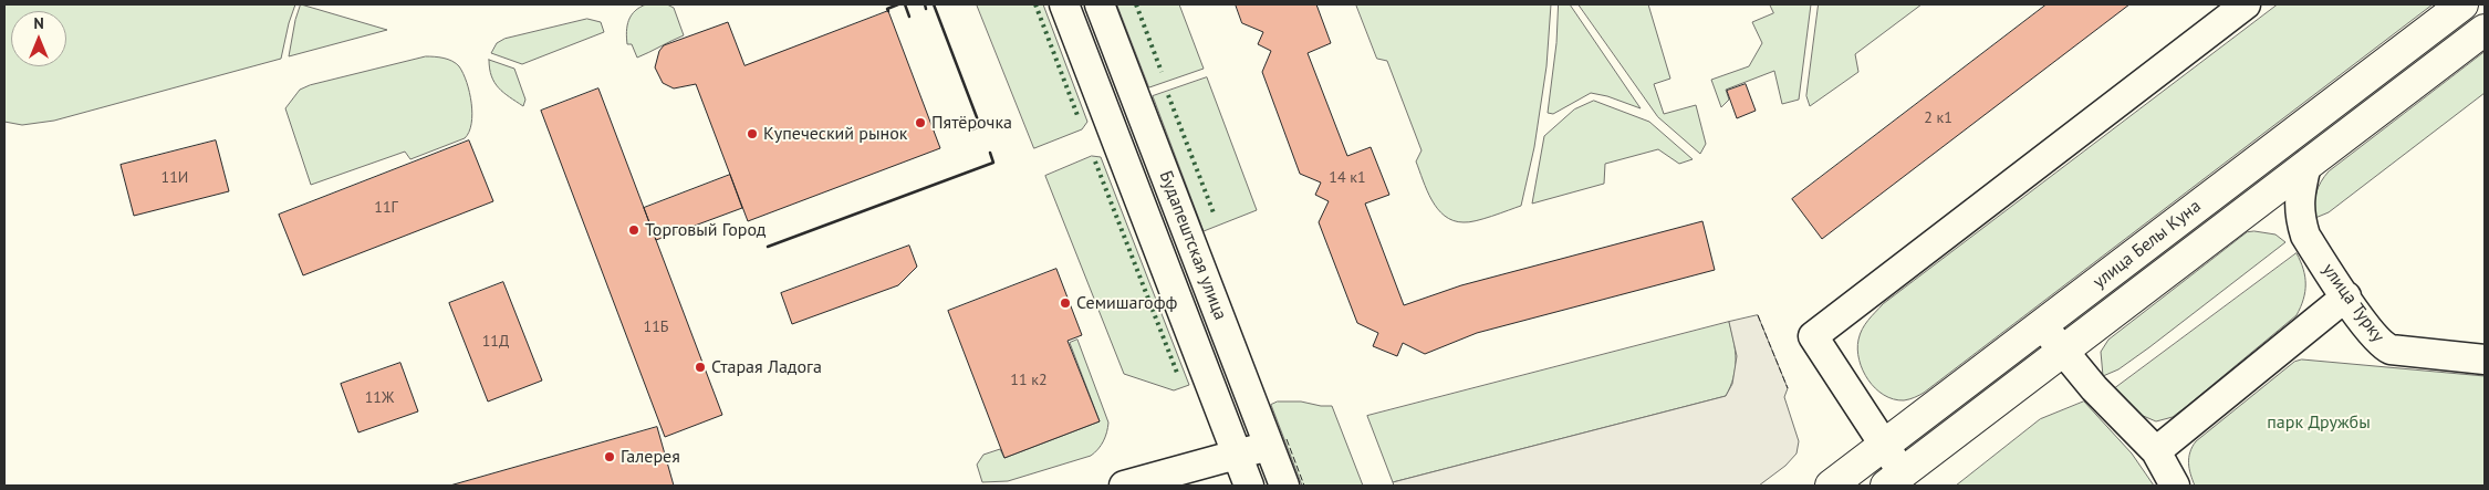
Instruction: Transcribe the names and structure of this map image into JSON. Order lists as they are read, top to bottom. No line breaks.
{"streets":{"street":["улица Белы Куна","Будапештская улица","улица Турку"]},"crossings":[["улица Белы Куна","улица Турку"]],"parks":["парк Дружбы"],"places":["Пятёрочка","Купеческий рынок","Торговый Город","Семишагофф","Старая Ладога","Галерея"],"house_numbers":["2 к1","11И","14 к1","11Г","11Б","11Д","11 к2","11Ж"],"north":"top"}
